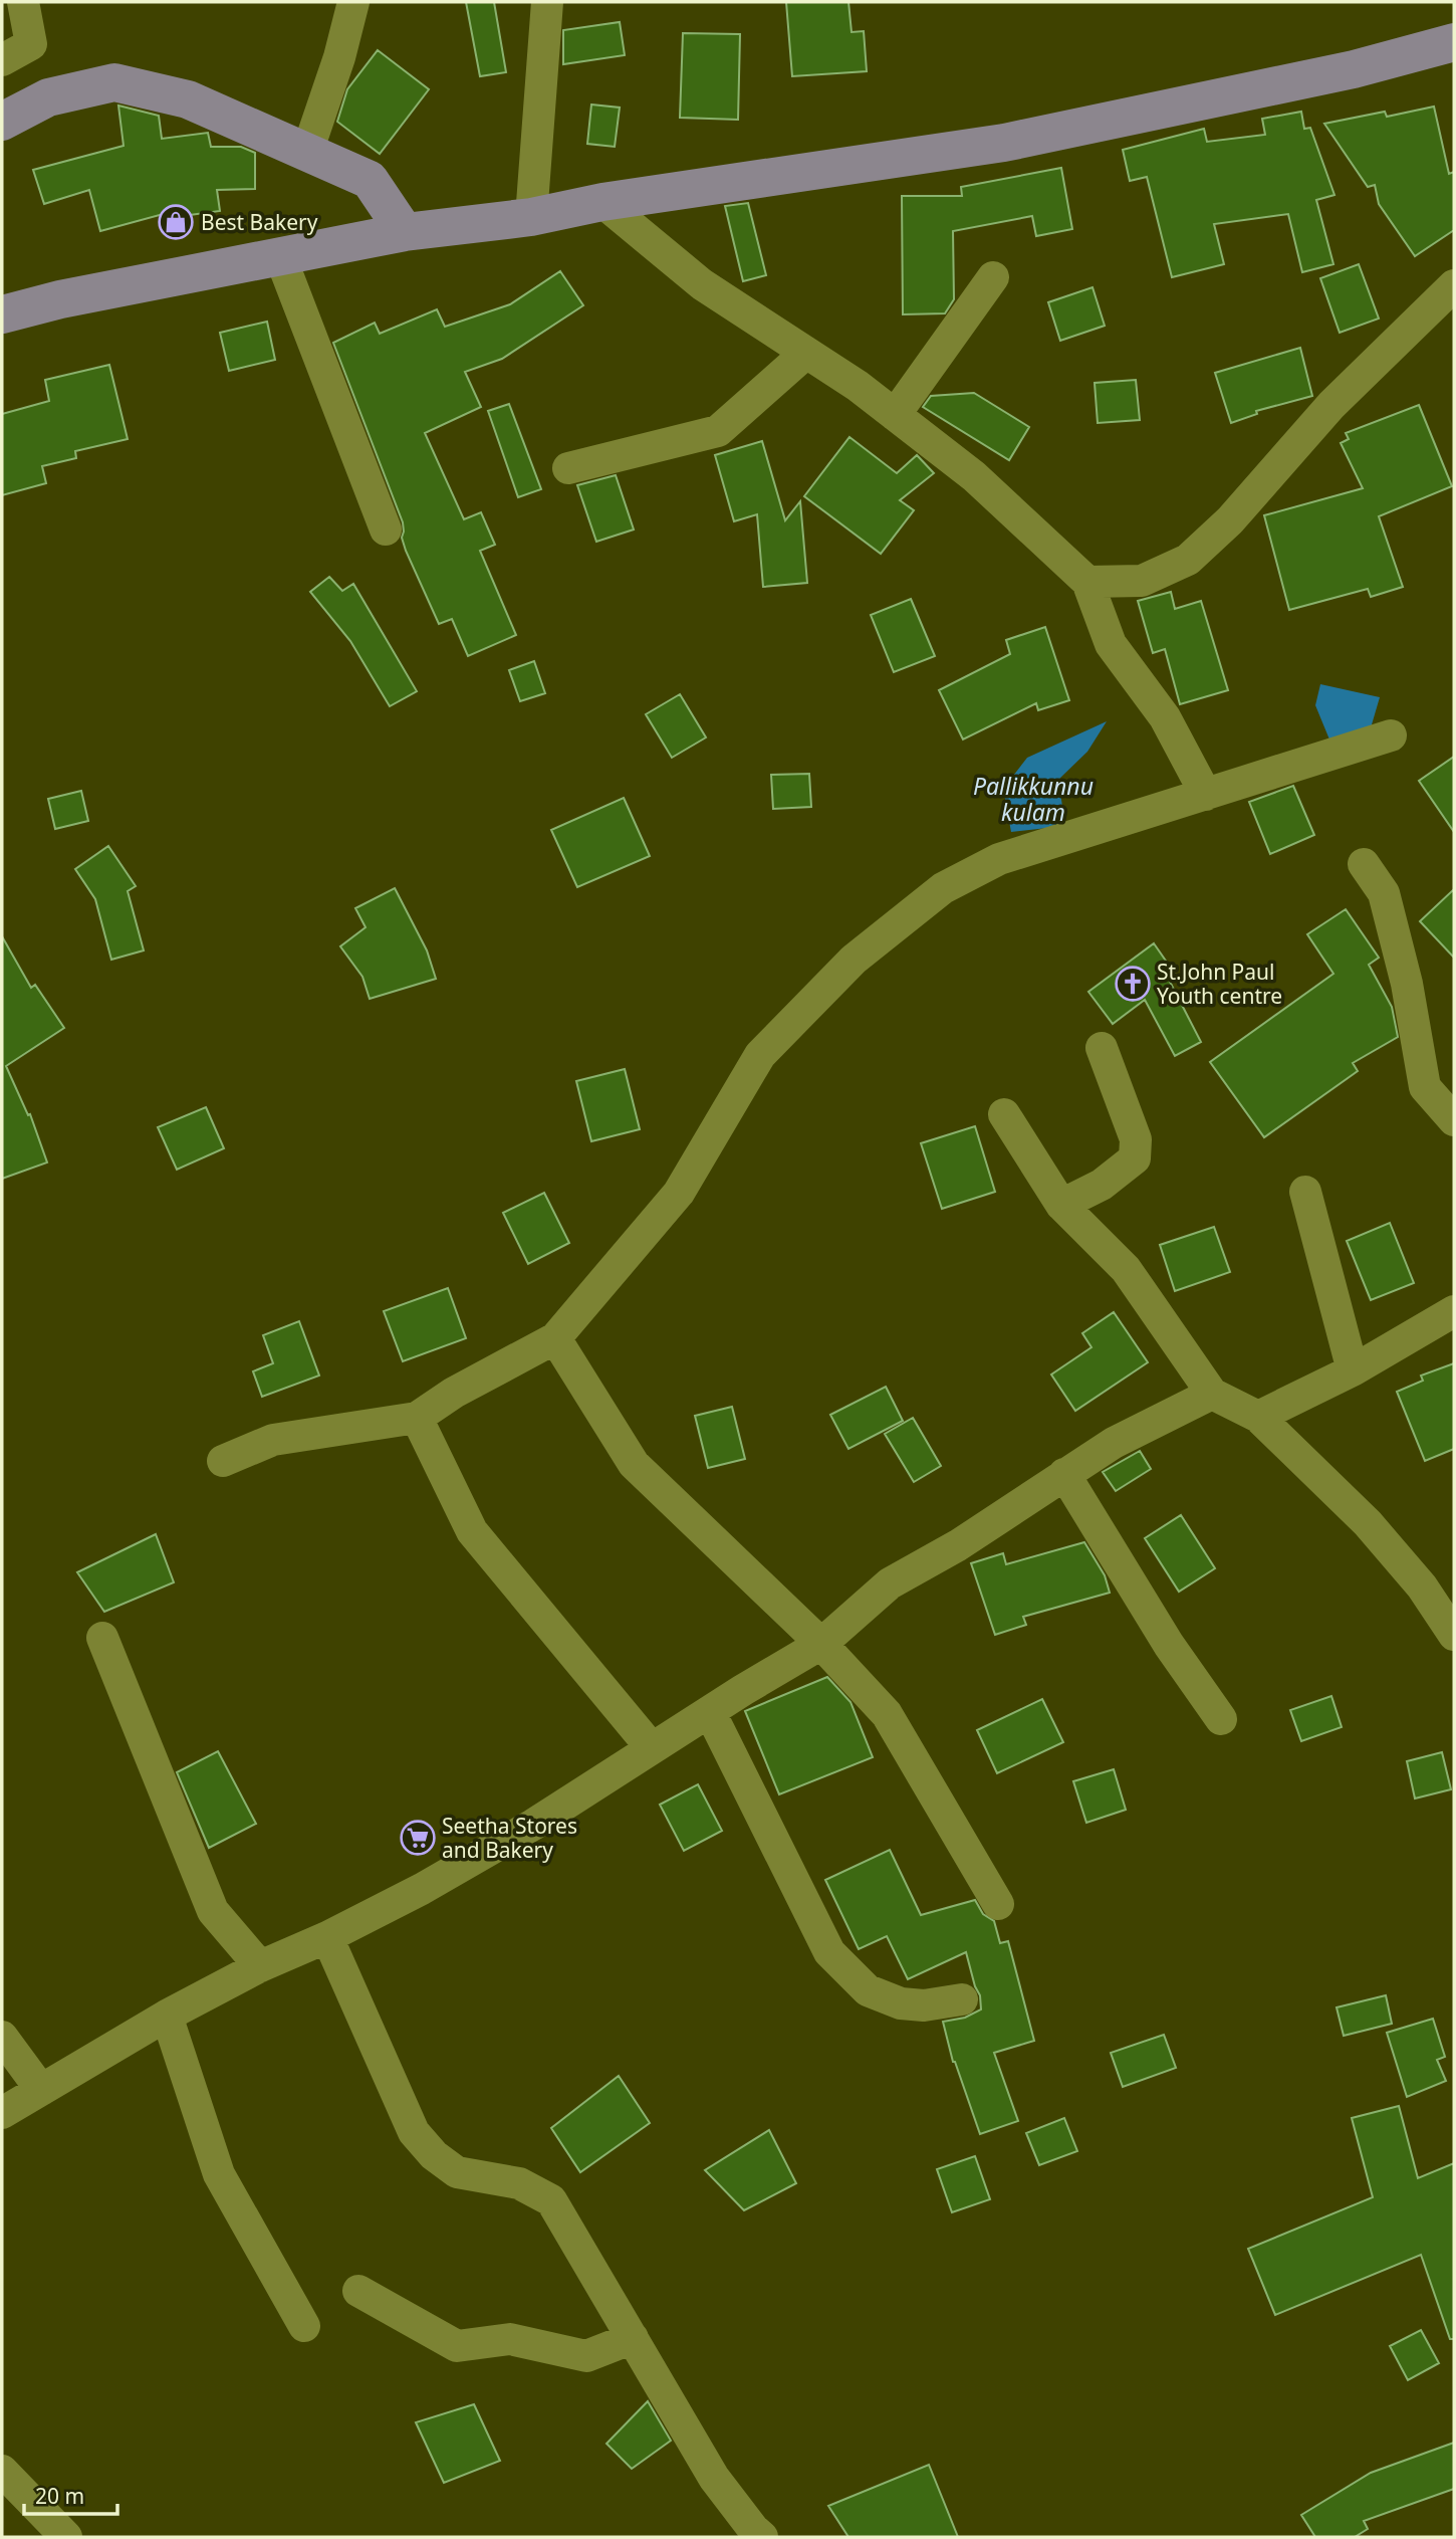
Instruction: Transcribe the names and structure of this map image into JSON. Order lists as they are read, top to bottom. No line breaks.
{"water":["Pallikkunnu kulam"],"places":{"shop":["Best Bakery"],"church":["St.John Paul Youth centre"],"supermarket":["Seetha Stores and Bakery"]},"scale_bar":"20 m"}
